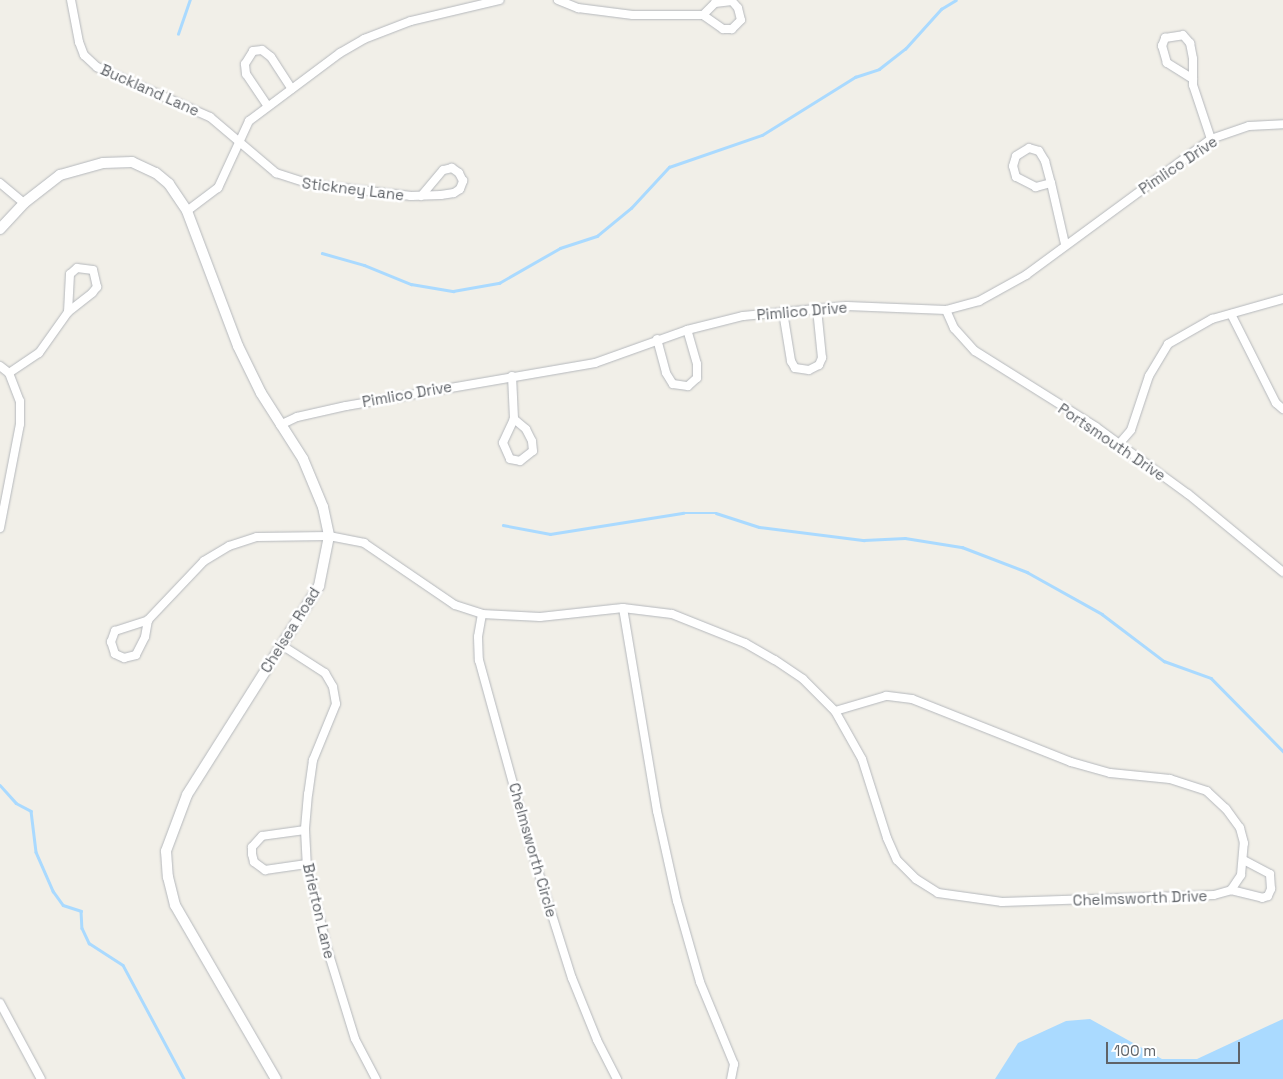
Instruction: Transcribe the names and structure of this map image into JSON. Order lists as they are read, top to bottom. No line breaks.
{"streets":{"street":["Buckland Lane","Pimlico Drive","Stickney Lane","Portsmouth Drive","Chelsea Road","Chelmsworth Circle","Chelmsworth Drive","Brierton Lane"]},"crossings":[["Buckland Lane","Stickney Lane"],["Pimlico Drive","Portsmouth Drive"],["Pimlico Drive","Chelsea Road"],["Chelsea Road","Chelmsworth Drive"],["Chelsea Road","Brierton Lane"],["Chelmsworth Circle","Chelmsworth Drive"]],"scale_bar":"100 m"}
